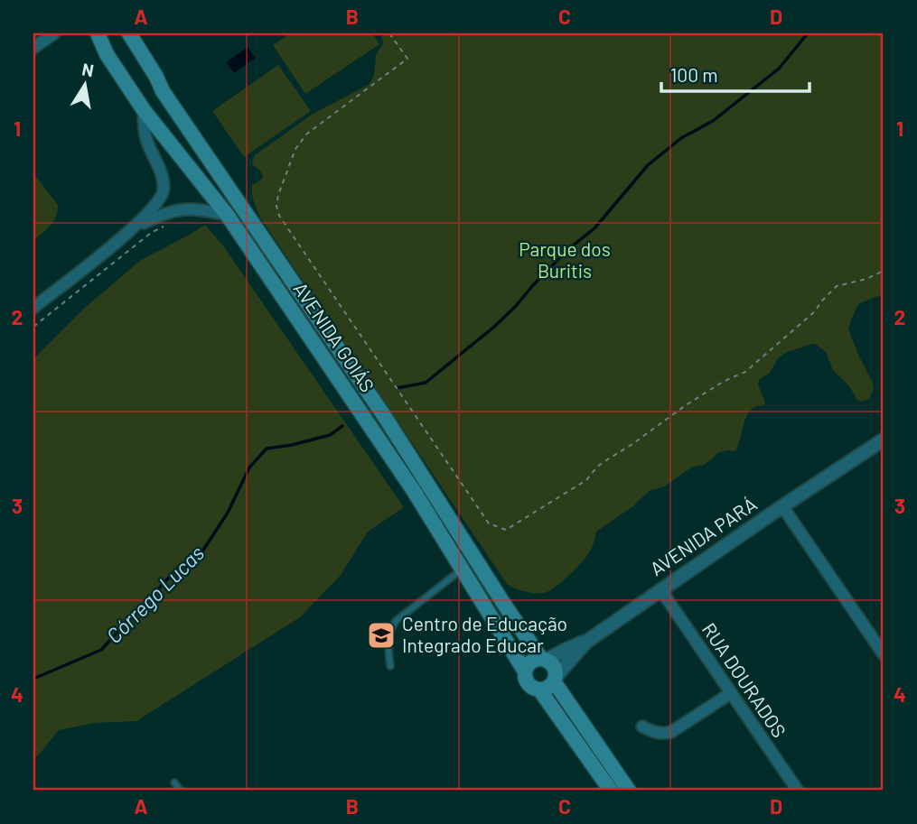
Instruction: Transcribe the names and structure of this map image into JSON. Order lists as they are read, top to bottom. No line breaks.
{"streets":{"main road":["AVENIDA GOIÁS"],"street":["AVENIDA PARÁ","RUA DOURADOS"]},"crossings":[["AVENIDA GOIÁS","AVENIDA PARÁ"],["AVENIDA PARÁ","RUA DOURADOS"]],"water":["Córrego Lucas"],"parks":["Parque dos Buritis"],"places":{"school or university":["Centro de Educação Integrado Educar"]},"scale_bar":"100 m","north":"top","grid":{"columns":["A","B","C","D"],"rows":["1","2","3","4"]}}
